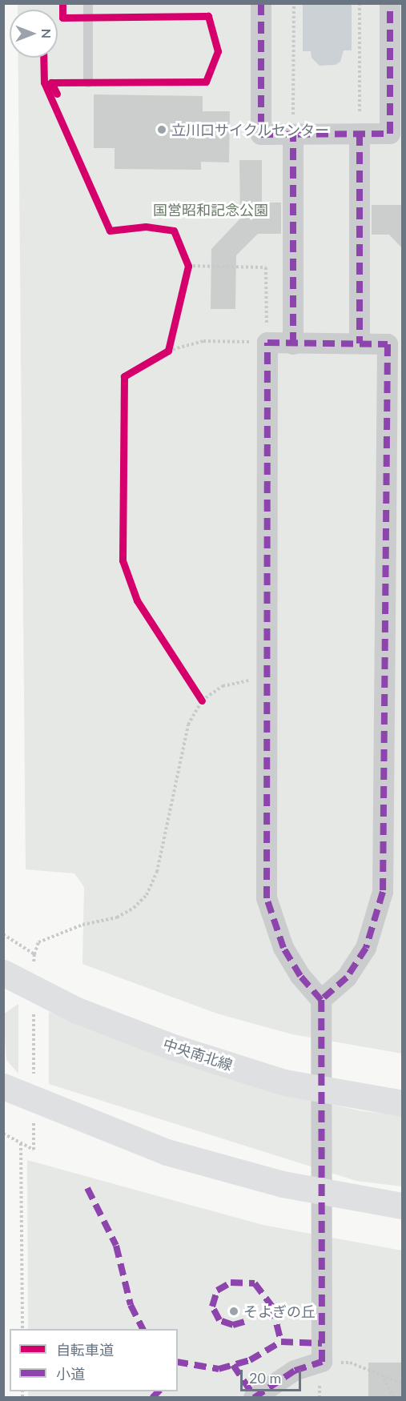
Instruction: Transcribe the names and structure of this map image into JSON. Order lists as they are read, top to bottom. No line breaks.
{"streets":{"main road":["中央南北線"]},"parks":["国営昭和記念公園"],"places":["立川口サイクルセンター","そよぎの丘"],"legend":["自転車道","小道"],"scale_bar":"20 m","north":"right"}
